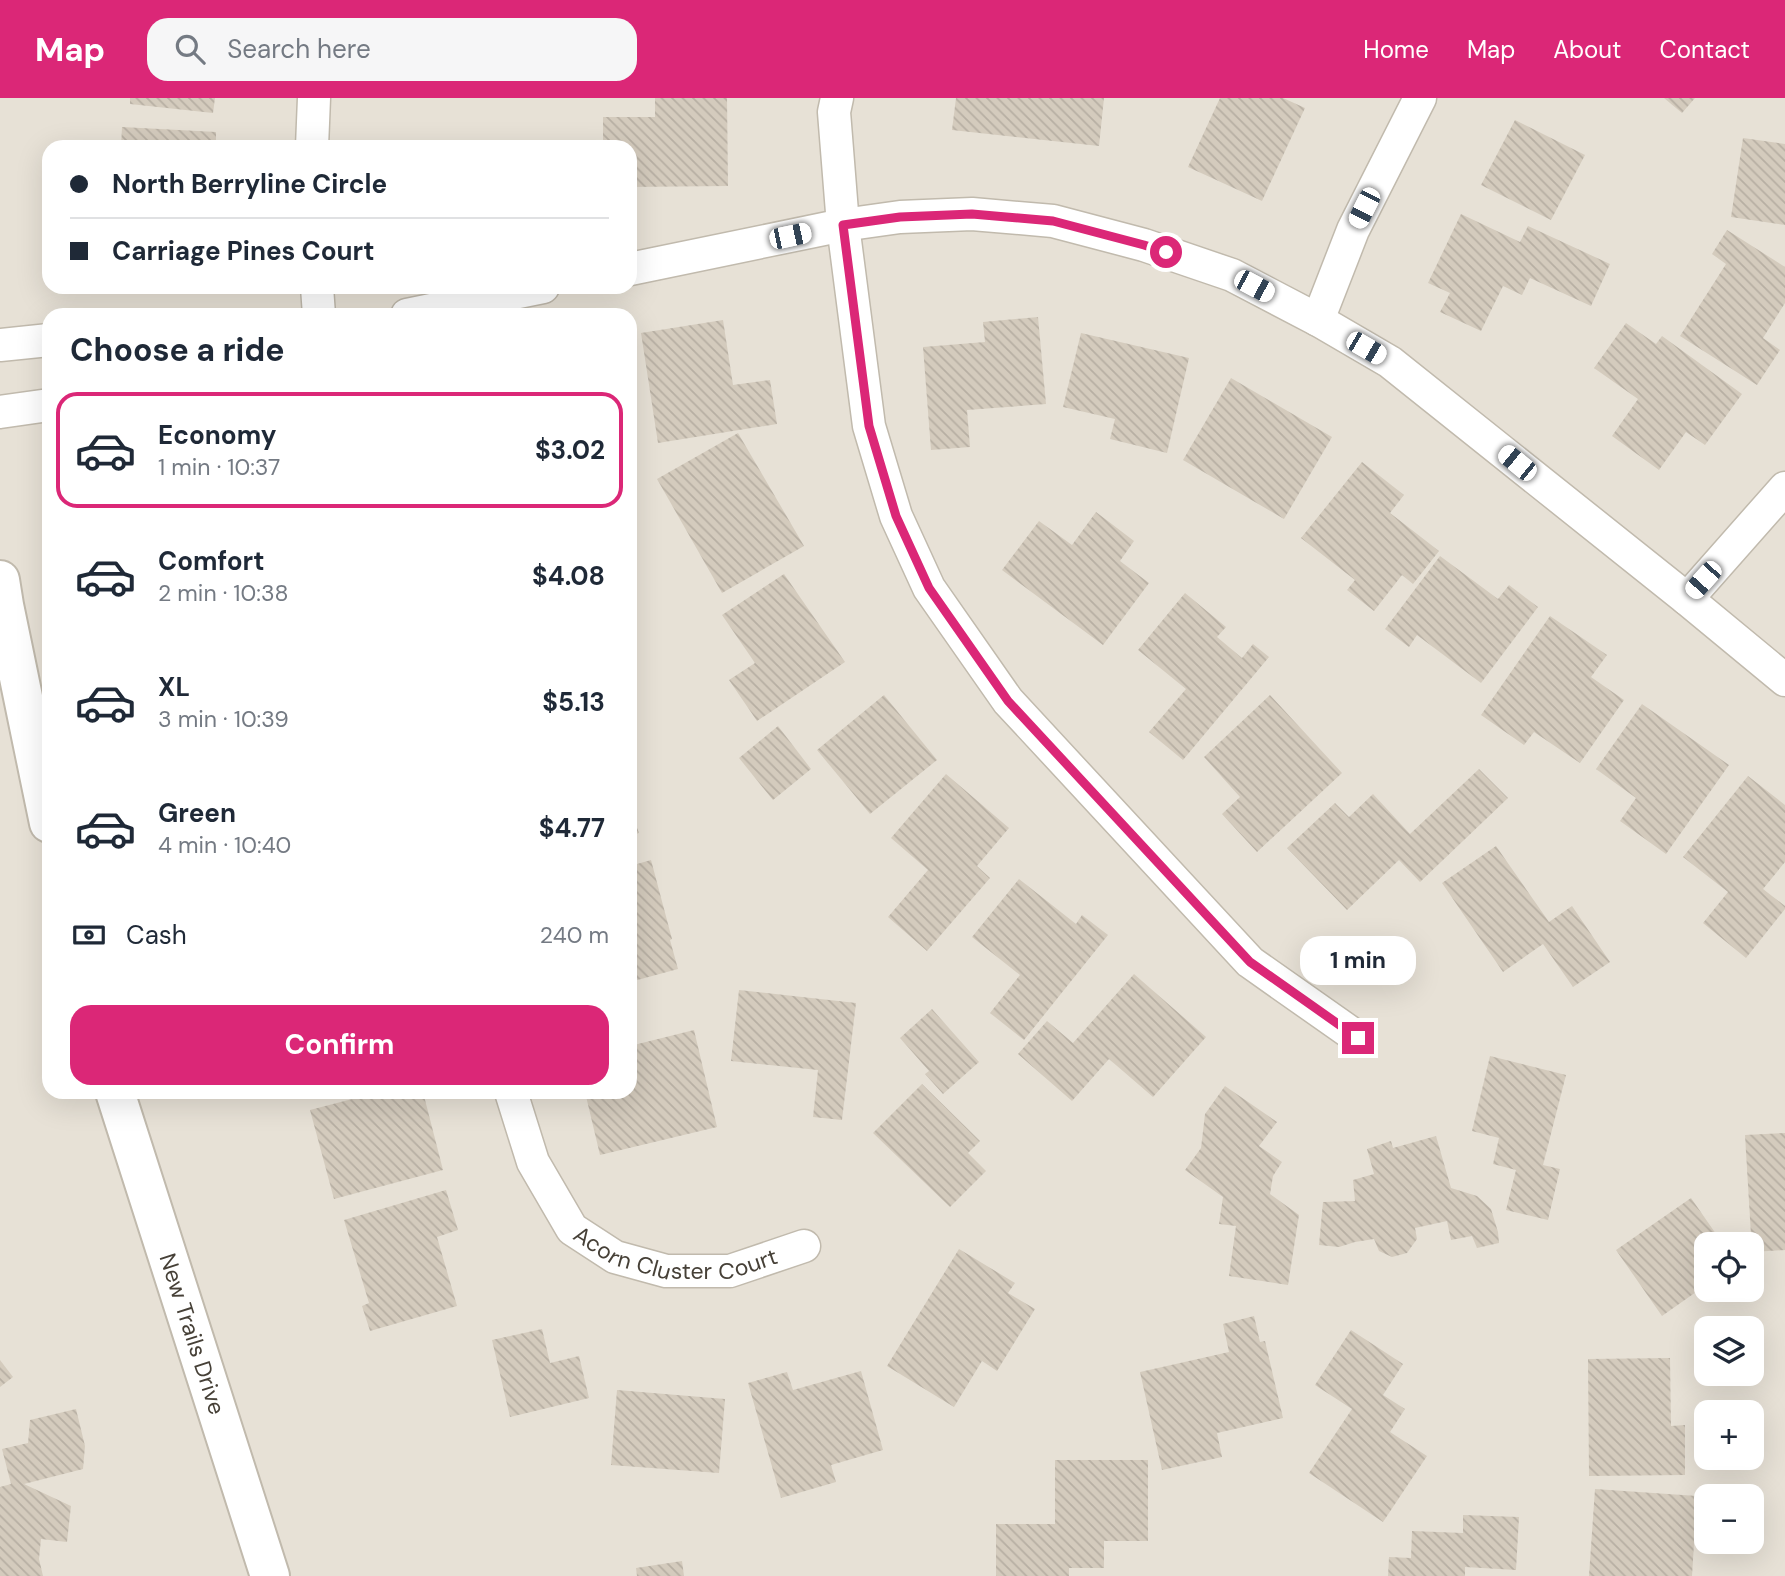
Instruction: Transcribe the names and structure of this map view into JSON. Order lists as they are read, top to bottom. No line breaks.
{"streets":{"street":["Acorn Cluster Court","New Trails Drive"]},"page":{"header":"Map","search":"Search here","nav":["Home","Map","About","Contact"],"banner":["North Berryline Circle","Carriage Pines Court"],"heading":"Choose a ride","list":[{"name":"Economy","note":"1 min · 10:37","value":"$3.02"},{"name":"Comfort","note":"2 min · 10:38","value":"$4.08"},{"name":"XL","note":"3 min · 10:39","value":"$5.13"},{"name":"Green","note":"4 min · 10:40","value":"$4.77"}],"pay":["Cash","240 m"],"bubble":"1 min","buttons":"Confirm","map_buttons":["+","−"]}}
